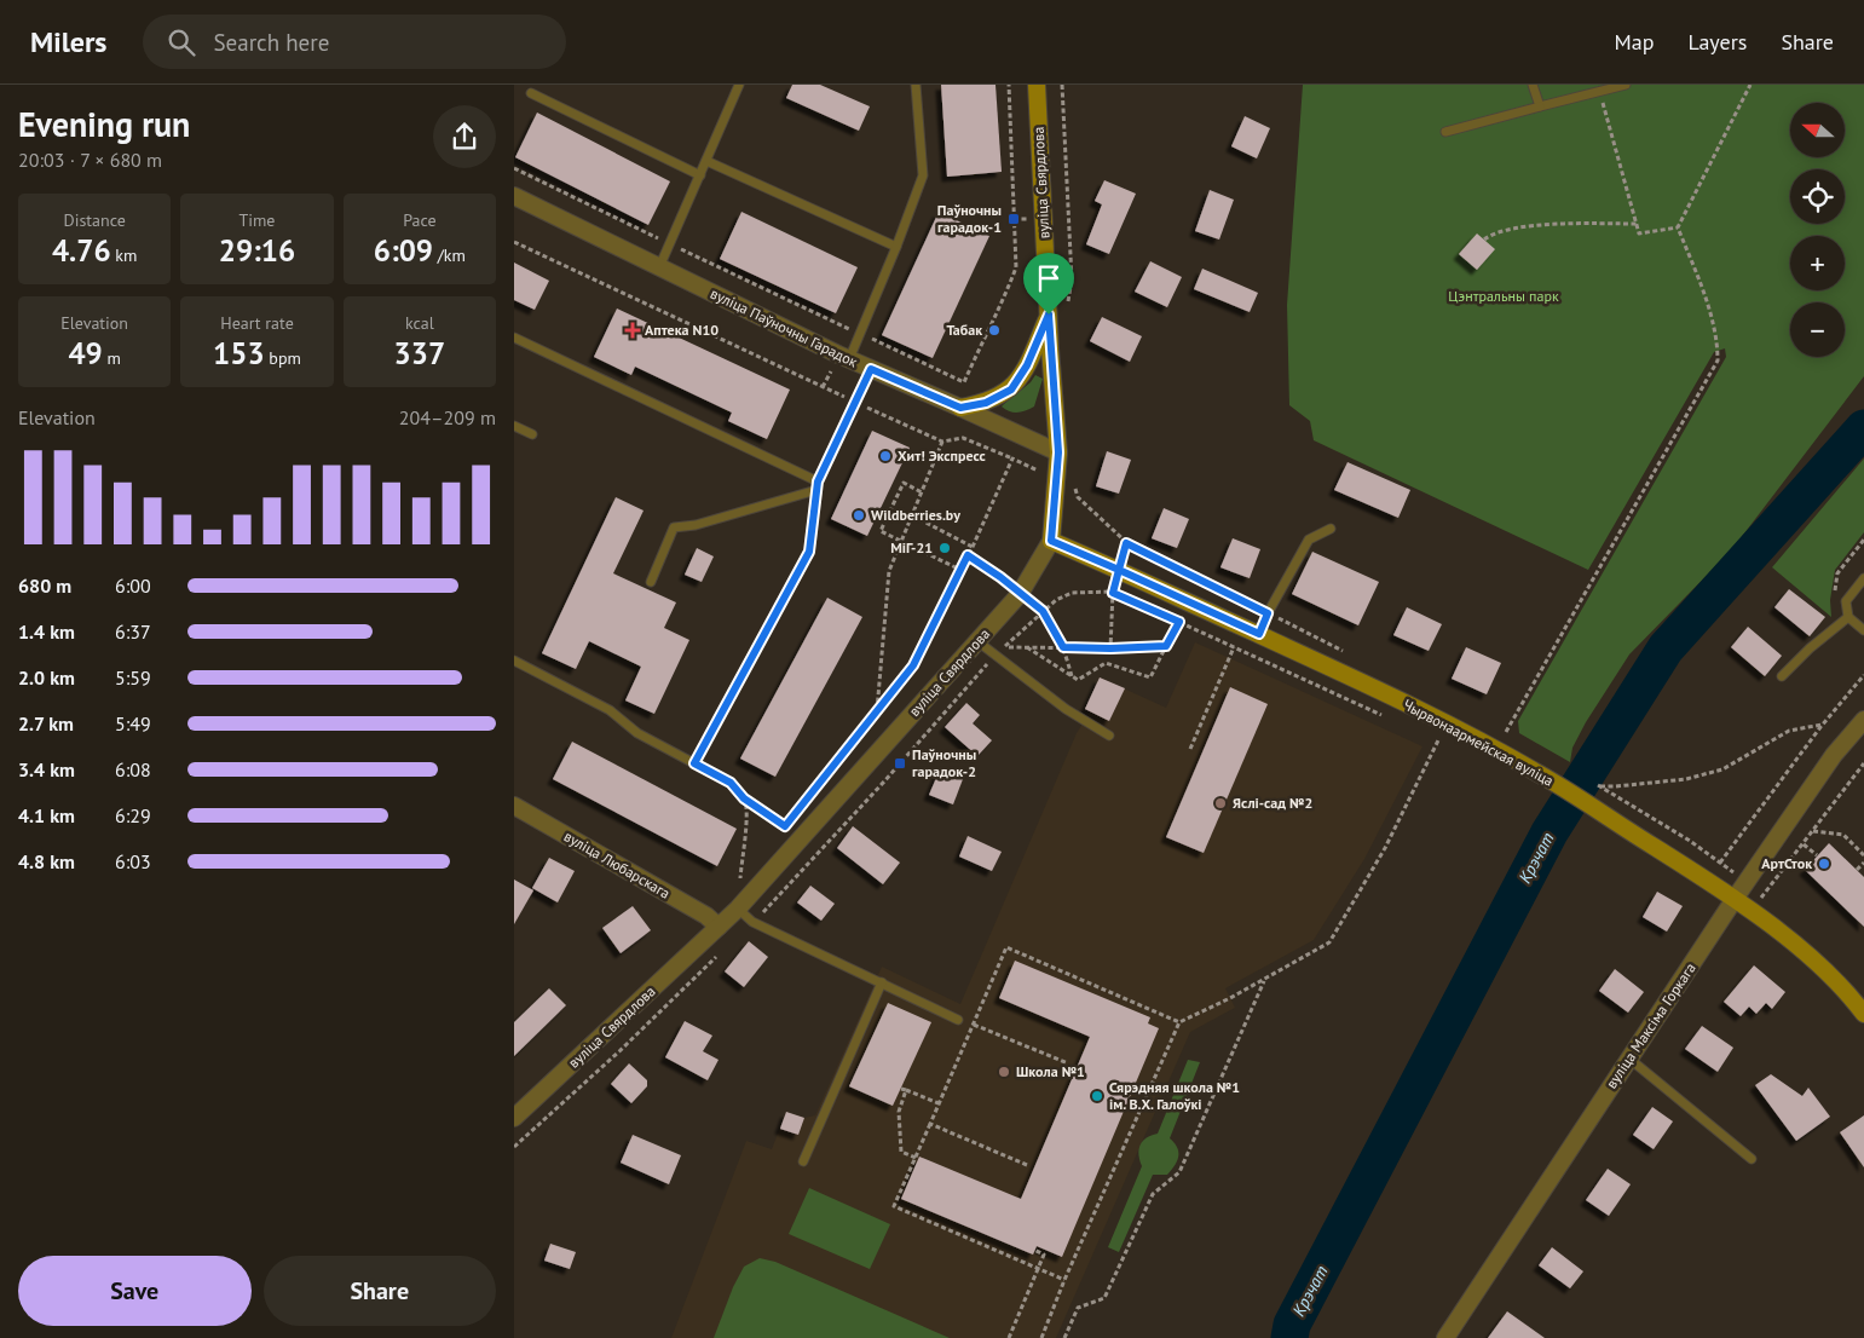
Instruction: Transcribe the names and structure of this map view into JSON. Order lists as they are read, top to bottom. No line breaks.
{"streets":{"main road":["вуліца Свярдлова","Чырвонаармейская вуліца"],"street":["вуліца Паўночны Гарадок","вуліца Любарскага","вуліца Максіма Горкага"]},"crossings":[["вуліца Свярдлова","вуліца Паўночны Гарадок"],["вуліца Свярдлова","Чырвонаармейская вуліца"],["вуліца Свярдлова","вуліца Любарскага"],["Чырвонаармейская вуліца","вуліца Максіма Горкага"]],"water":["Крэчат"],"parks":["Цэнтральны парк"],"places":{"transit":["Паўночны гарадок-1","Паўночны гарадок-2"],"health":["Аптека N10"],"other":["Табак","Хит! Экспресс","Wildberries.by","МіГ-21","Яслі-сад №2","АртСток","Школа №1","Сярэдняя школа №1 ім. В.Х. Галоўкі"]},"north":"left","page":{"header":"Milers","search":"Search here","nav":["Map","Layers","Share"],"heading":["Evening run","20:03 · 7 × 680 m"],"map_buttons":["+","−"],"stats":[["Distance","4.76 km"],["Time","29:16"],["Pace","6:09 /km"],["Elevation","49 m"],["Heart rate","153 bpm"],["kcal","337"]],"chart":["Elevation","204–209 m"],"list":[{"name":"680 m","note":"6:00"},{"name":"1.4 km","note":"6:37"},{"name":"2.0 km","note":"5:59"},{"name":"2.7 km","note":"5:49"},{"name":"3.4 km","note":"6:08"},{"name":"4.1 km","note":"6:29"},{"name":"4.8 km","note":"6:03"}],"buttons":["Save","Share"]}}
